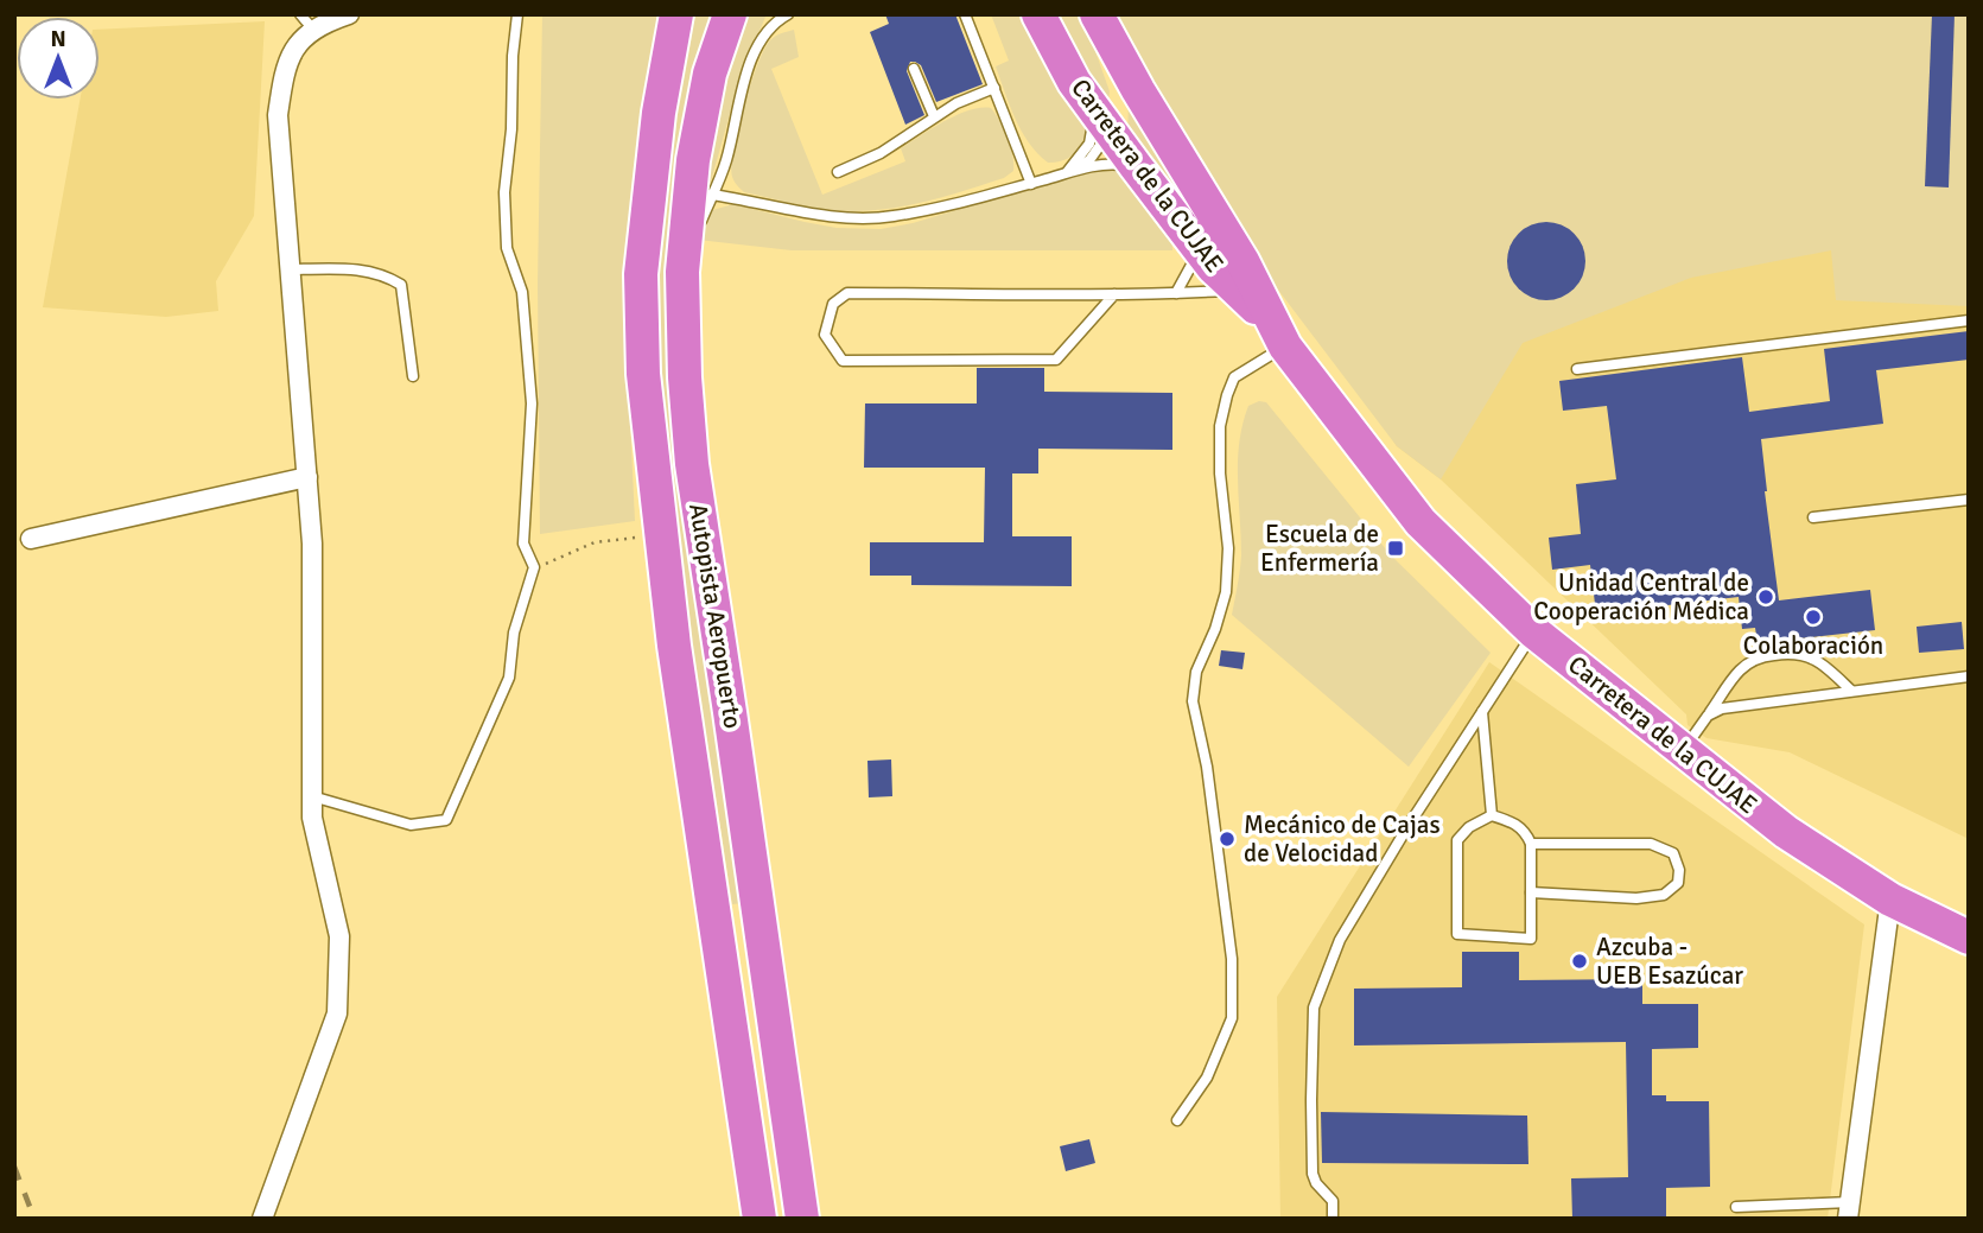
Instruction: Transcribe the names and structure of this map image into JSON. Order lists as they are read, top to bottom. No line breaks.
{"streets":{"highway":["Carretera de la CUJAE","Autopista Aeropuerto"]},"places":{"transit":["Escuela de Enfermería"],"other":["Unidad Central de Cooperación Médica","Colaboración","Mecánico de Cajas de Velocidad","Azcuba - UEB Esazúcar"]},"north":"top"}
